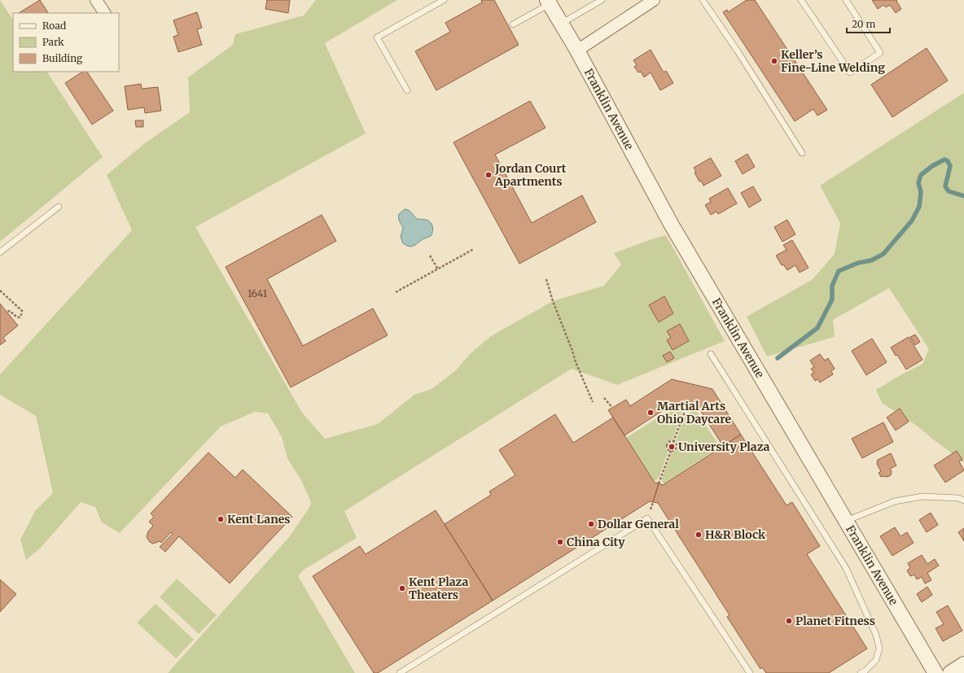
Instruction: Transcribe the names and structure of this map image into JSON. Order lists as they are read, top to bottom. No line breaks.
{"streets":{"street":["Franklin Avenue"]},"places":["Keller’s Fine-Line Welding","Jordan Court Apartments","Martial Arts Ohio Daycare","University Plaza","Kent Lanes","Dollar General","H&R Block","China City","Kent Plaza Theaters","Planet Fitness"],"house_numbers":["1641"],"legend":["Road","Park","Building"],"scale_bar":"20 m"}
